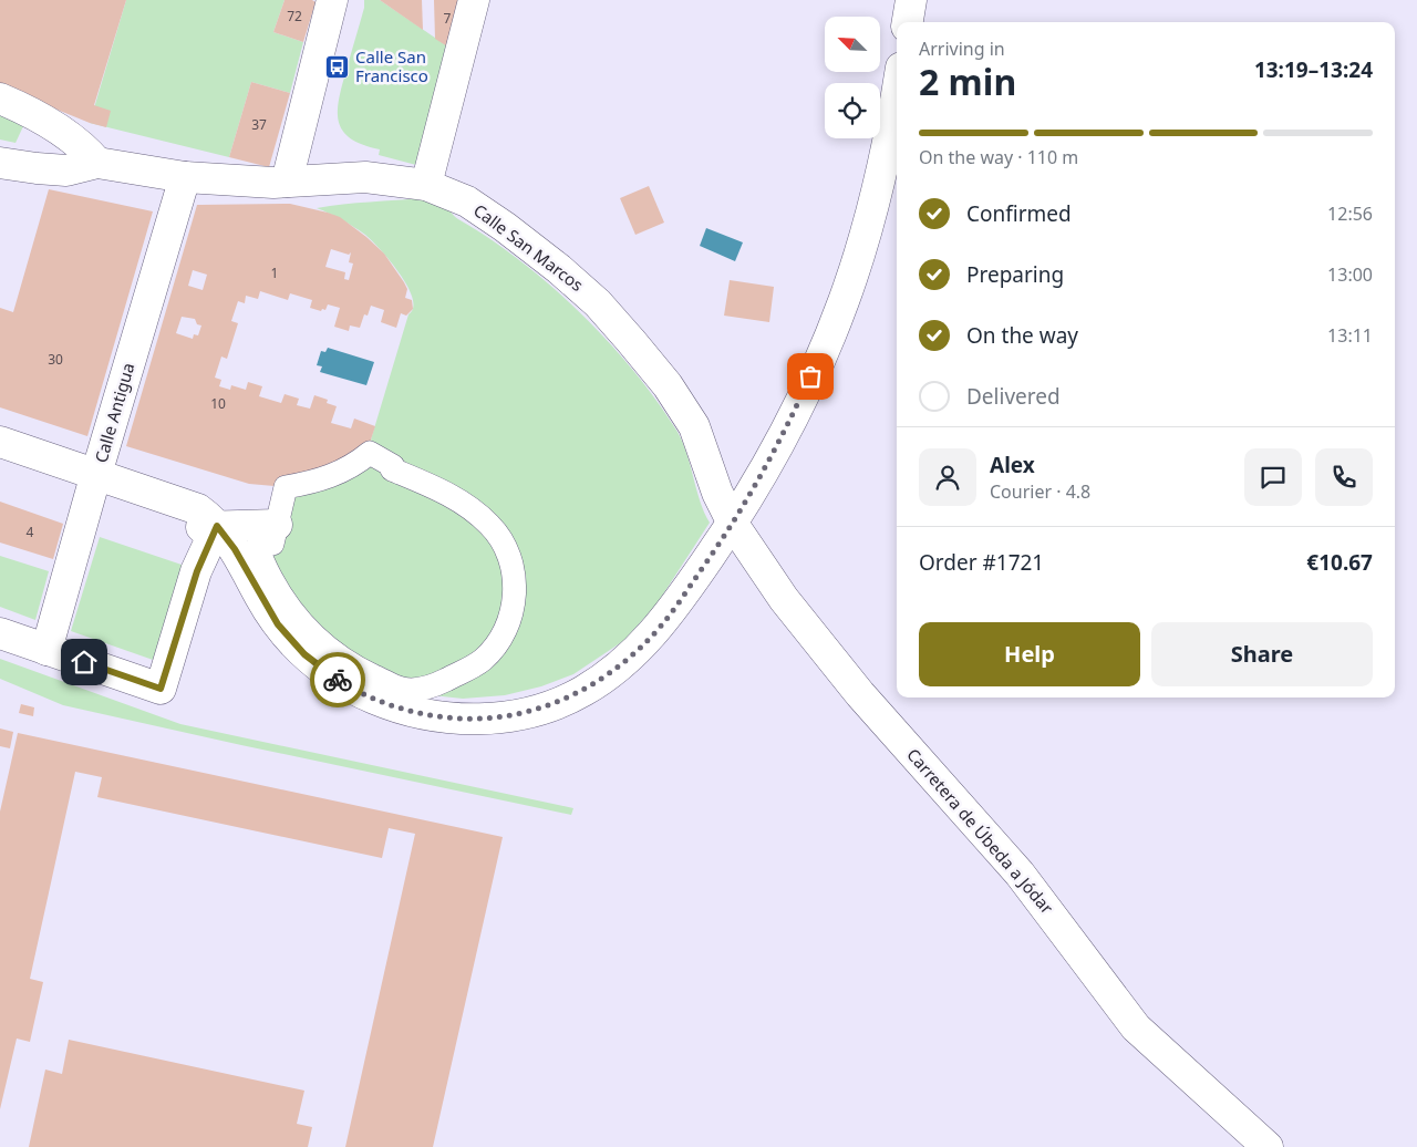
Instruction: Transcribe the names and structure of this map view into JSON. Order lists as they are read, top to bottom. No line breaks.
{"streets":{"street":["Calle San Marcos","Calle Antigua","Carretera de Úbeda a Jódar"]},"crossings":[["Calle San Marcos","Calle Antigua"],["Calle San Marcos","Carretera de Úbeda a Jódar"]],"places":{"bus stop":["Calle San Francisco"]},"house_numbers":["72","7","37","1","30","10","4"],"north":"top left","page":{"heading":["2 min","Arriving in","13:19–13:24"],"panel":["Alex","Courier · 4.8","Order #1721","€10.67"],"bar":"On the way · 110 m","list":[["Confirmed","12:56"],["Preparing","13:00"],["On the way","13:11"],"Delivered"],"buttons":["Help","Share"]}}
